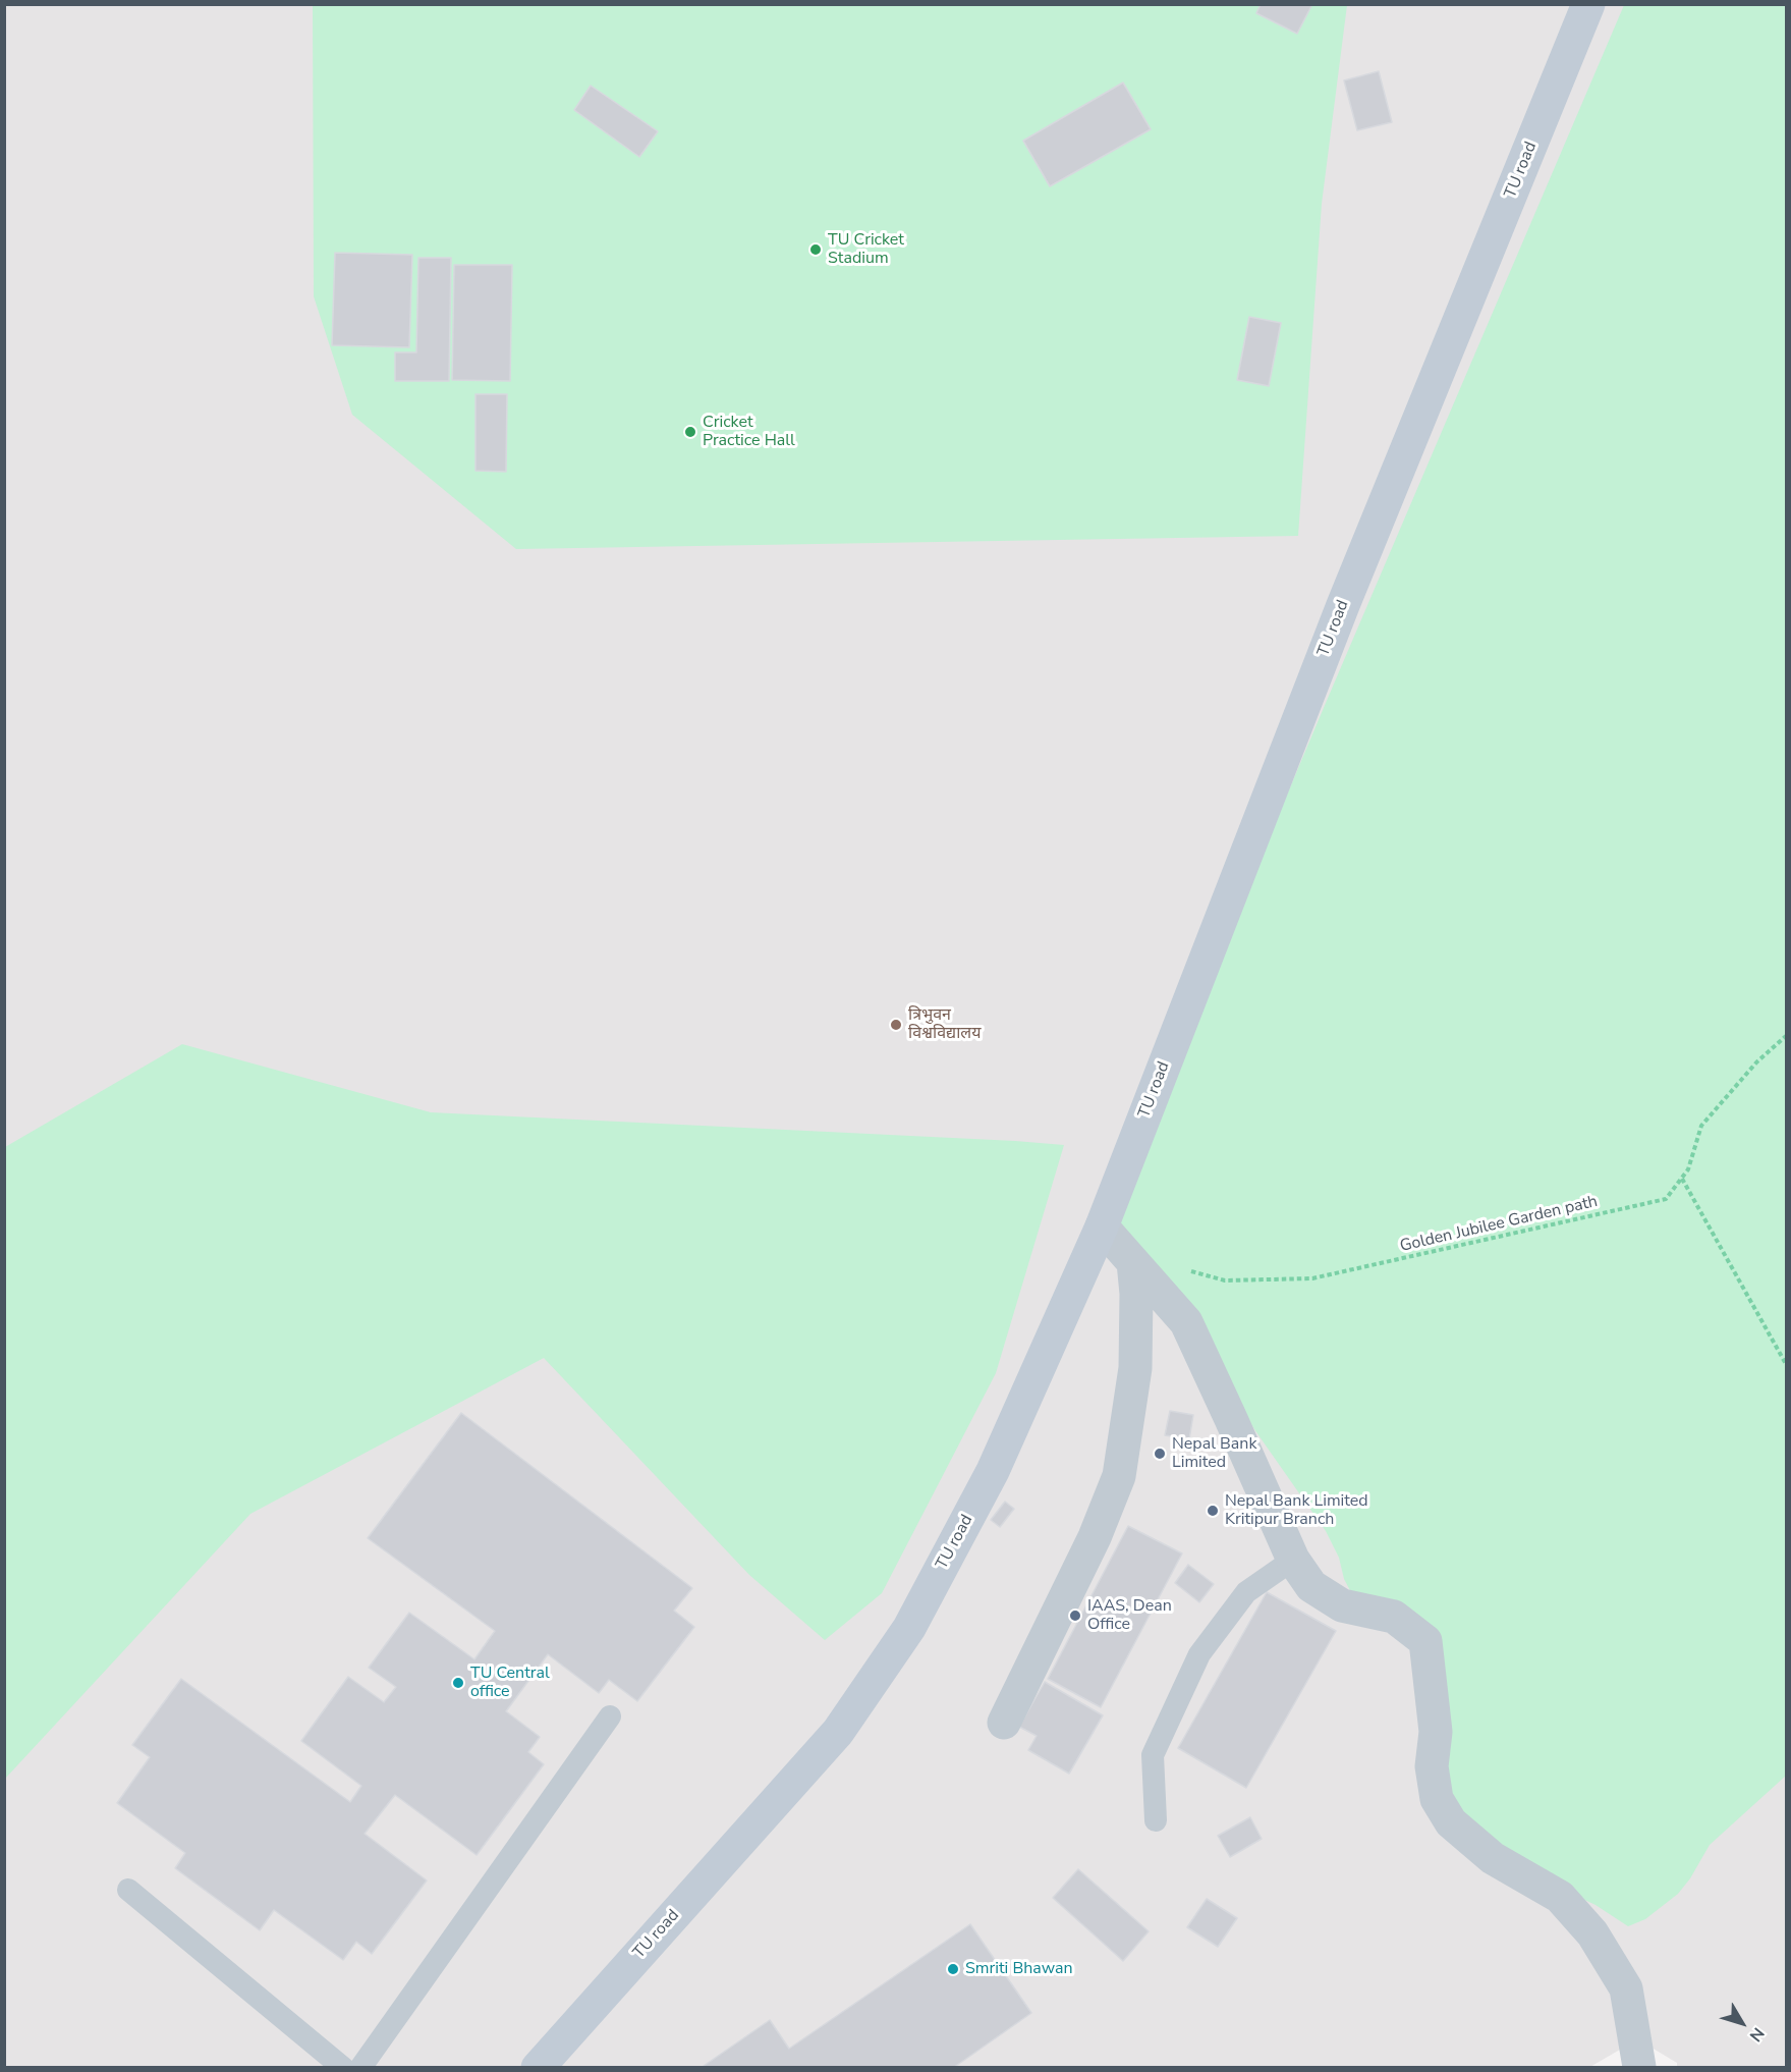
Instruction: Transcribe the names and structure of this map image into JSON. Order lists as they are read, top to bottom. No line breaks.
{"streets":{"street":["TU road"],"path":["Golden Jubilee Garden path"]},"places":["TU Cricket Stadium","Cricket Practice Hall","त्रिभुवन विश्वविद्यालय","Nepal Bank Limited","Nepal Bank Limited Kritipur Branch","IAAS, Dean Office","TU Central office","Smriti Bhawan"],"north":"bottom right"}
